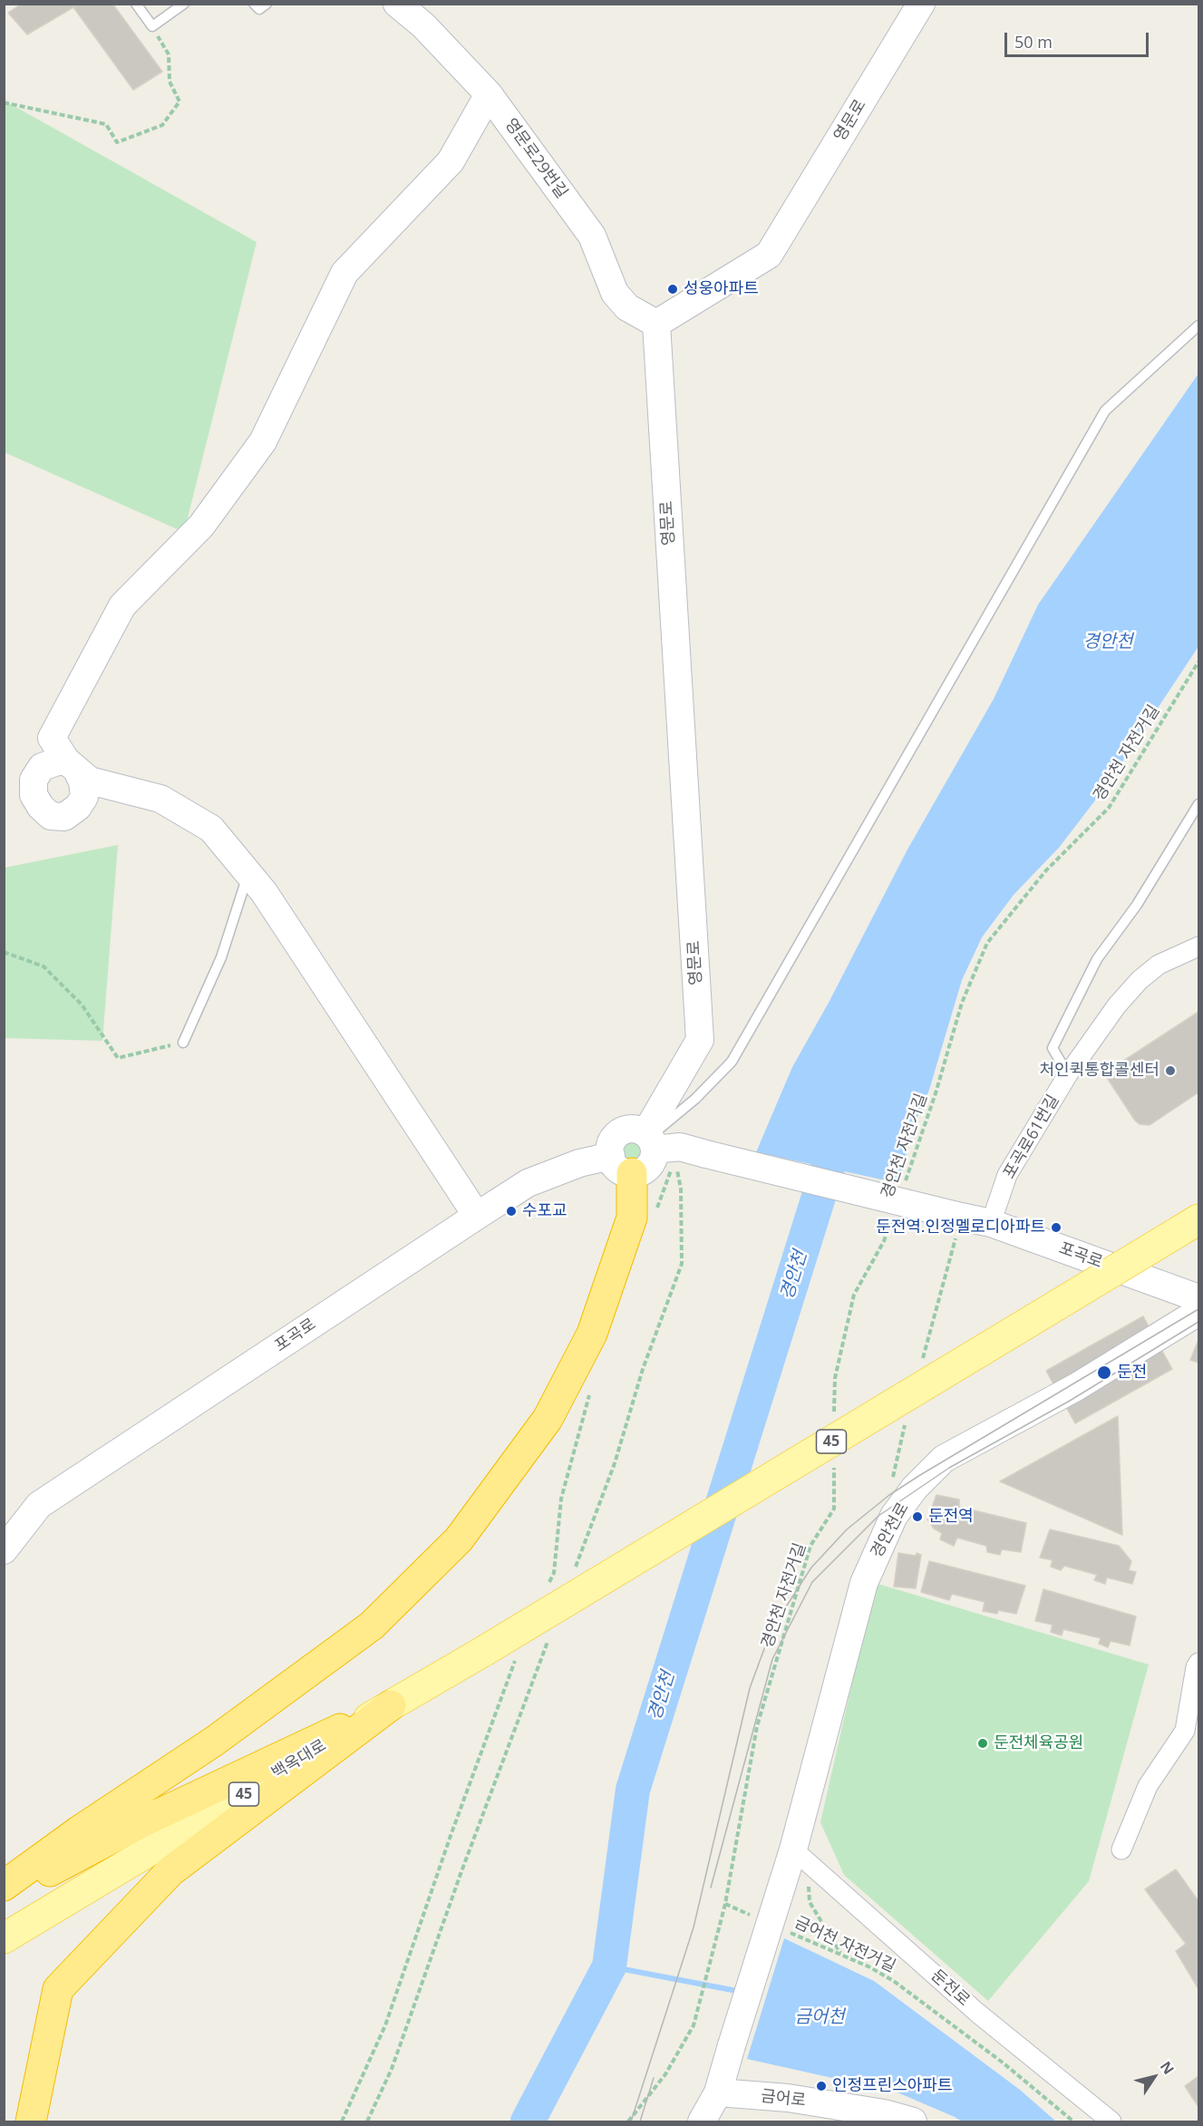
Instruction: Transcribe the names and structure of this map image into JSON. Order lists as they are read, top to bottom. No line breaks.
{"streets":{"main road":["45","백옥대로"],"street":["영문로","영문로29번길","포곡로61번길","포곡로","경안천로","둔전로","금어로"],"path":["경안천 자전거길","금어천 자전거길"]},"crossings":[["영문로","영문로29번길"],["영문로","포곡로"],["포곡로61번길","포곡로"],["경안천로","둔전로"],["경안천로","금어로"]],"water":["경안천","금어천"],"places":["성웅아파트","처인퀵통합콜센터","수포교","둔전역.인정멜로디아파트","둔전","둔전역","둔전체육공원","인정프린스아파트"],"scale_bar":"50 m","north":"top right"}
